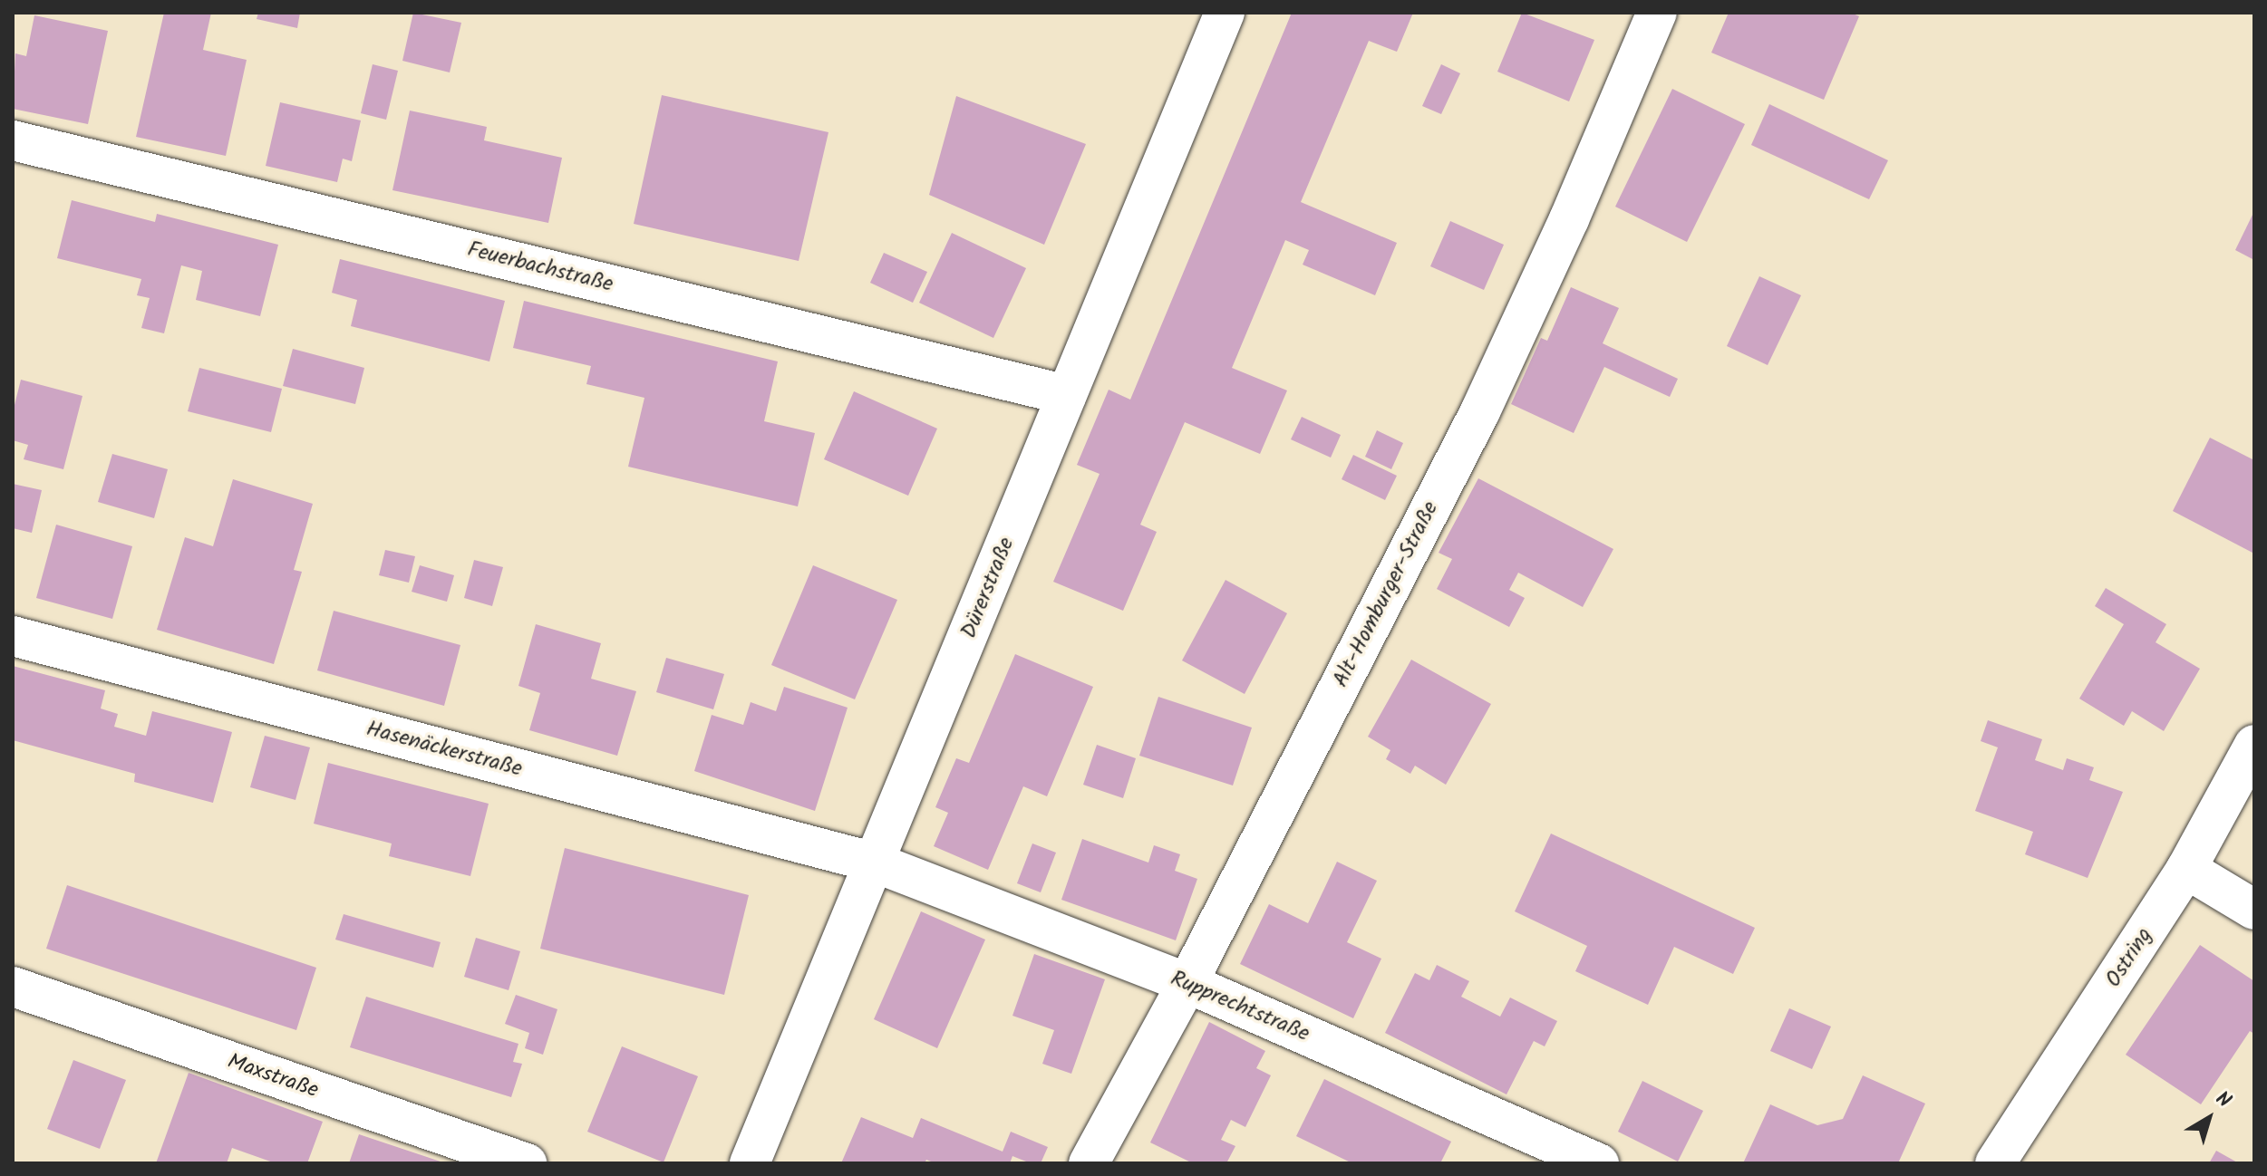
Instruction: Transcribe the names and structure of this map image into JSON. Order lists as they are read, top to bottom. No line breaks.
{"streets":{"street":["Feuerbachstraße","Dürerstraße","Alt-Homburger-Straße","Hasenäckerstraße","Ostring","Rupprechtstraße","Maxstraße"]},"crossings":[["Feuerbachstraße","Dürerstraße"],["Dürerstraße","Hasenäckerstraße"],["Dürerstraße","Rupprechtstraße"],["Alt-Homburger-Straße","Rupprechtstraße"],["Hasenäckerstraße","Rupprechtstraße"]],"north":"top right"}
